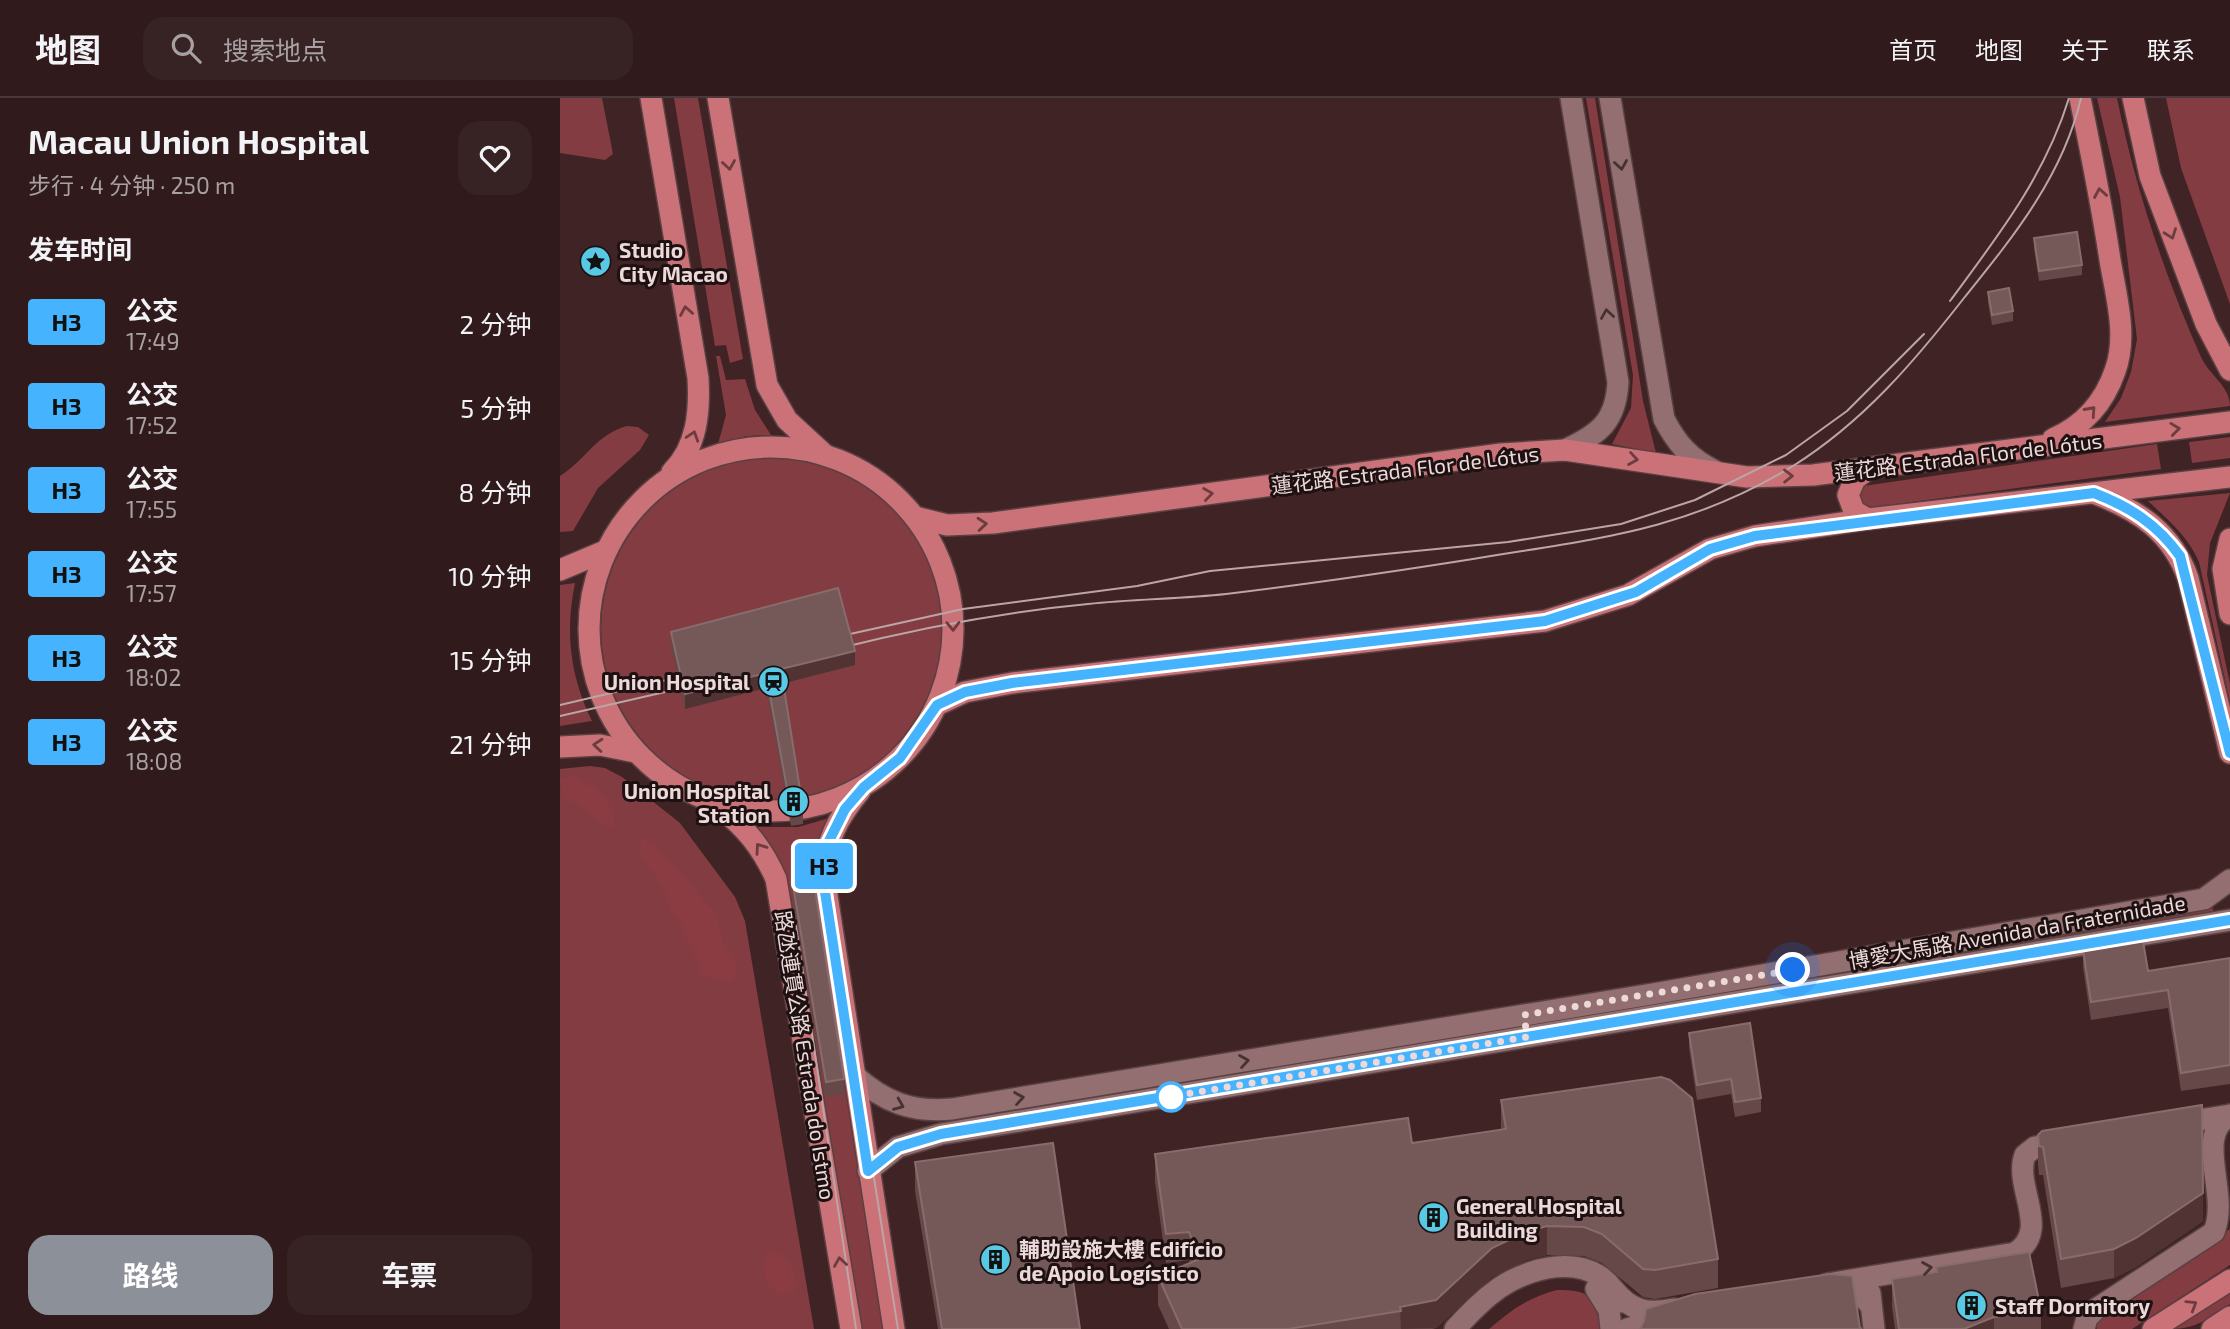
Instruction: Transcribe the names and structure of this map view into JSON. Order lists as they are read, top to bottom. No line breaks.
{"streets":{"main road":["蓮花路 Estrada Flor de Lótus","路氹連貫公路 Estrada do Istmo"],"street":["博愛大馬路 Avenida da Fraternidade"]},"crossings":[["博愛大馬路 Avenida da Fraternidade","路氹連貫公路 Estrada do Istmo"]],"places":{"place":["Studio City Macao"],"station":["Union Hospital"],"building":["Union Hospital Station","General Hospital Building","輔助設施大樓 Edifício de Apoio Logístico","Staff Dormitory"]},"lines":["bus line H3"],"page":{"header":"地图","search":"搜索地点","nav":["首页","地图","关于","联系"],"heading":[["Macau Union Hospital","步行 · 4 分钟 · 250 m"],"发车时间"],"on_map":"H3","list":[{"mark":"H3","name":"公交","note":"17:49","value":"2 分钟"},{"mark":"H3","name":"公交","note":"17:52","value":"5 分钟"},{"mark":"H3","name":"公交","note":"17:55","value":"8 分钟"},{"mark":"H3","name":"公交","note":"17:57","value":"10 分钟"},{"mark":"H3","name":"公交","note":"18:02","value":"15 分钟"},{"mark":"H3","name":"公交","note":"18:08","value":"21 分钟"}],"buttons":["路线","车票"]}}
